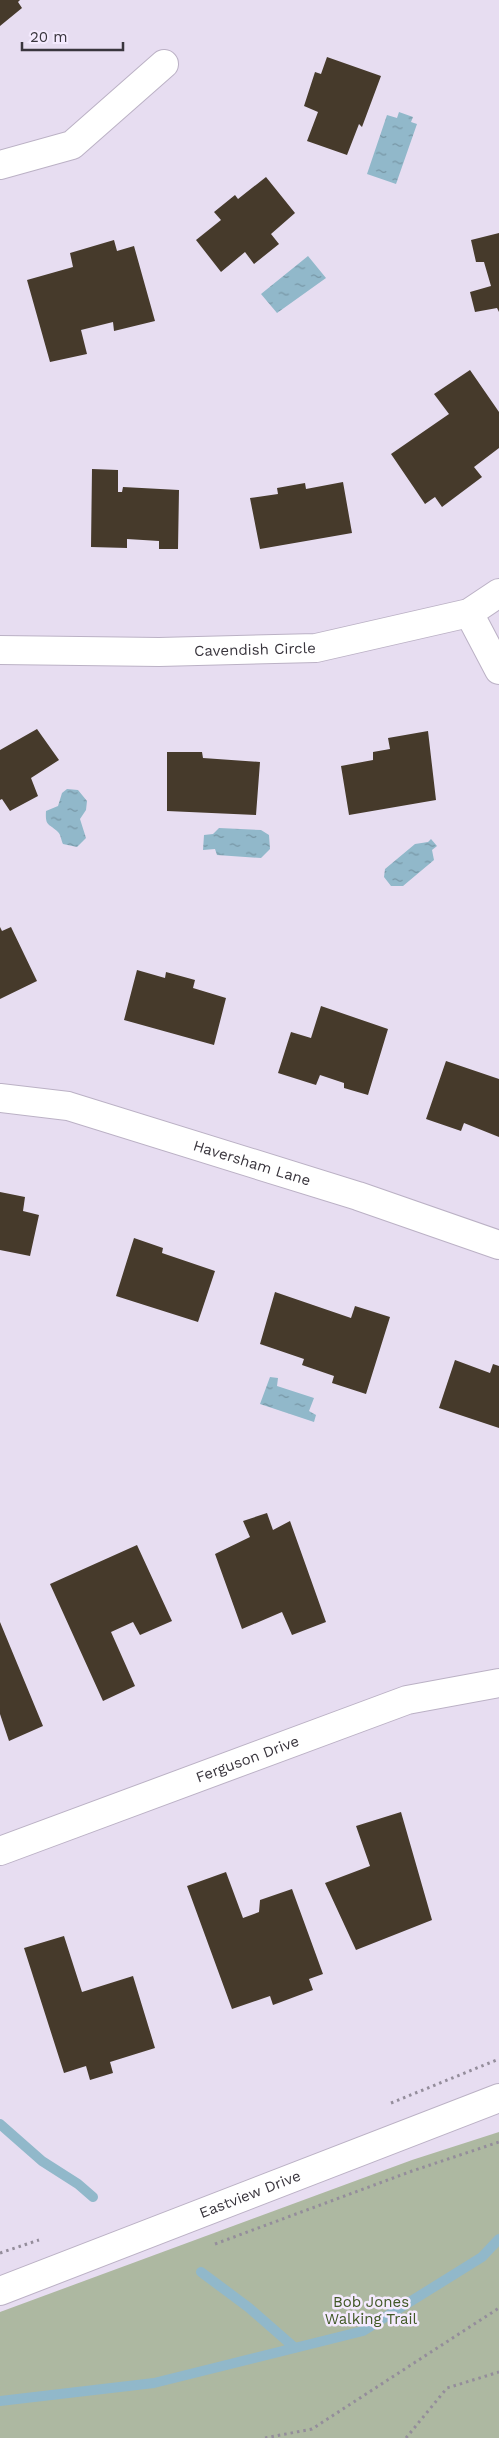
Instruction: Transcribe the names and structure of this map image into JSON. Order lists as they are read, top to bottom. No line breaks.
{"streets":{"street":["Cavendish Circle","Haversham Lane","Ferguson Drive","Eastview Drive"]},"parks":["Bob Jones Walking Trail"],"scale_bar":"20 m"}
